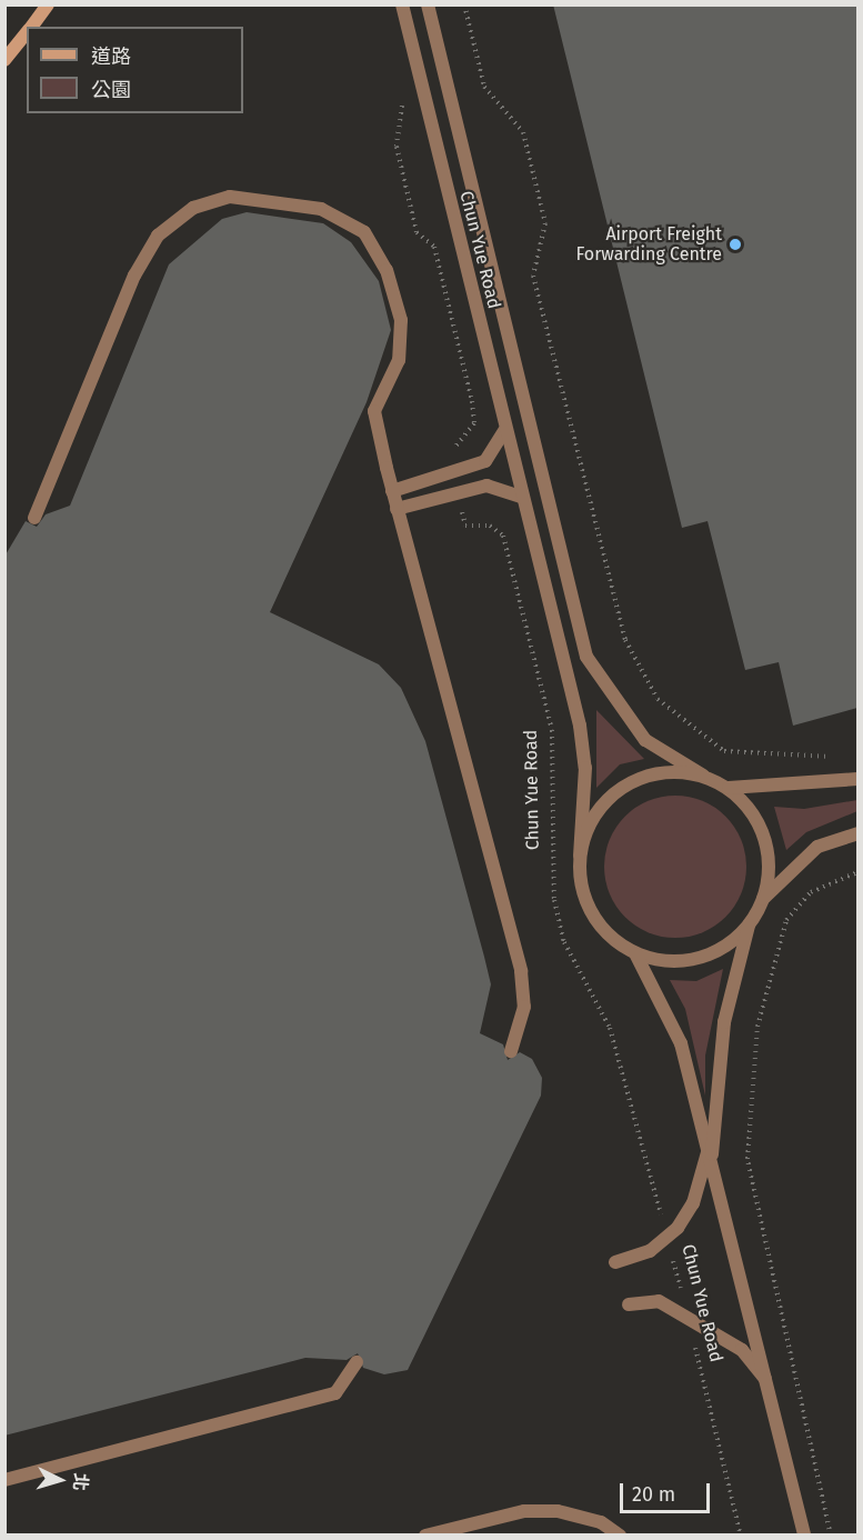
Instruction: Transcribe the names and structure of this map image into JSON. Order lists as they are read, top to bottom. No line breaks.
{"streets":{"street":["Chun Yue Road"]},"places":["Airport Freight Forwarding Centre"],"legend":["道路","公園"],"scale_bar":"20 m","north":"right"}
